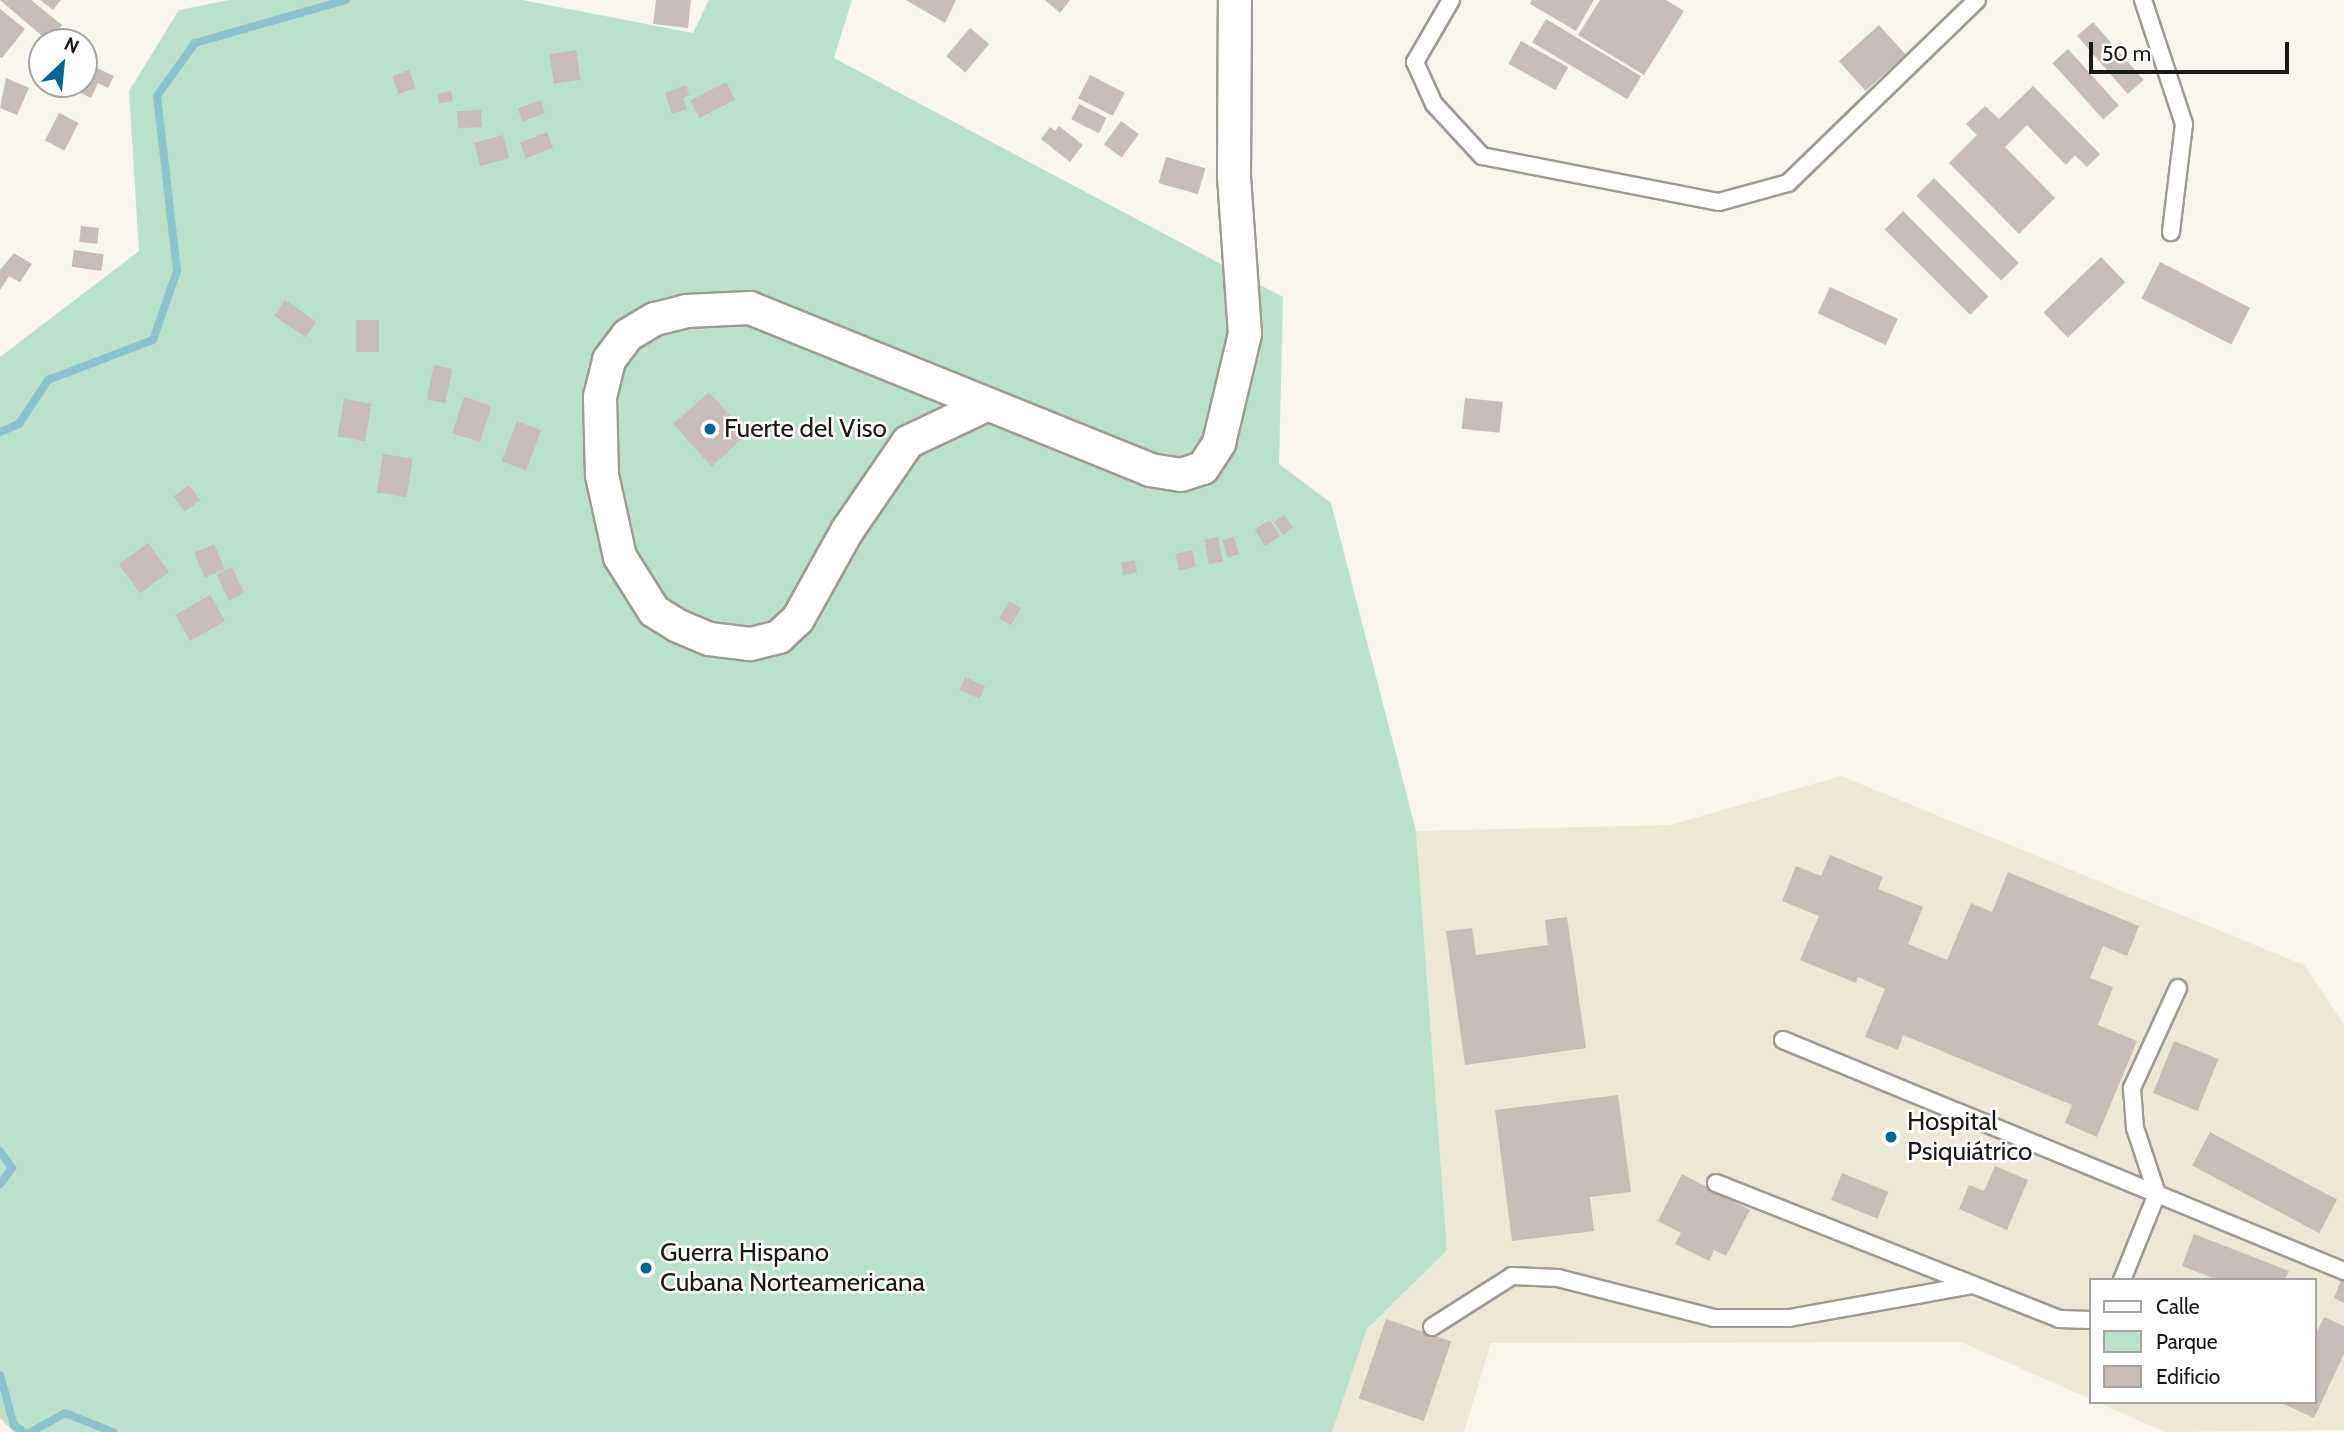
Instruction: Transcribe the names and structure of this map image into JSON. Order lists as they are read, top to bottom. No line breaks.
{"places":["Fuerte del Viso","Hospital Psiquiátrico","Guerra Hispano Cubana Norteamericana"],"legend":["Calle","Parque","Edificio"],"scale_bar":"50 m","north":"top right"}
